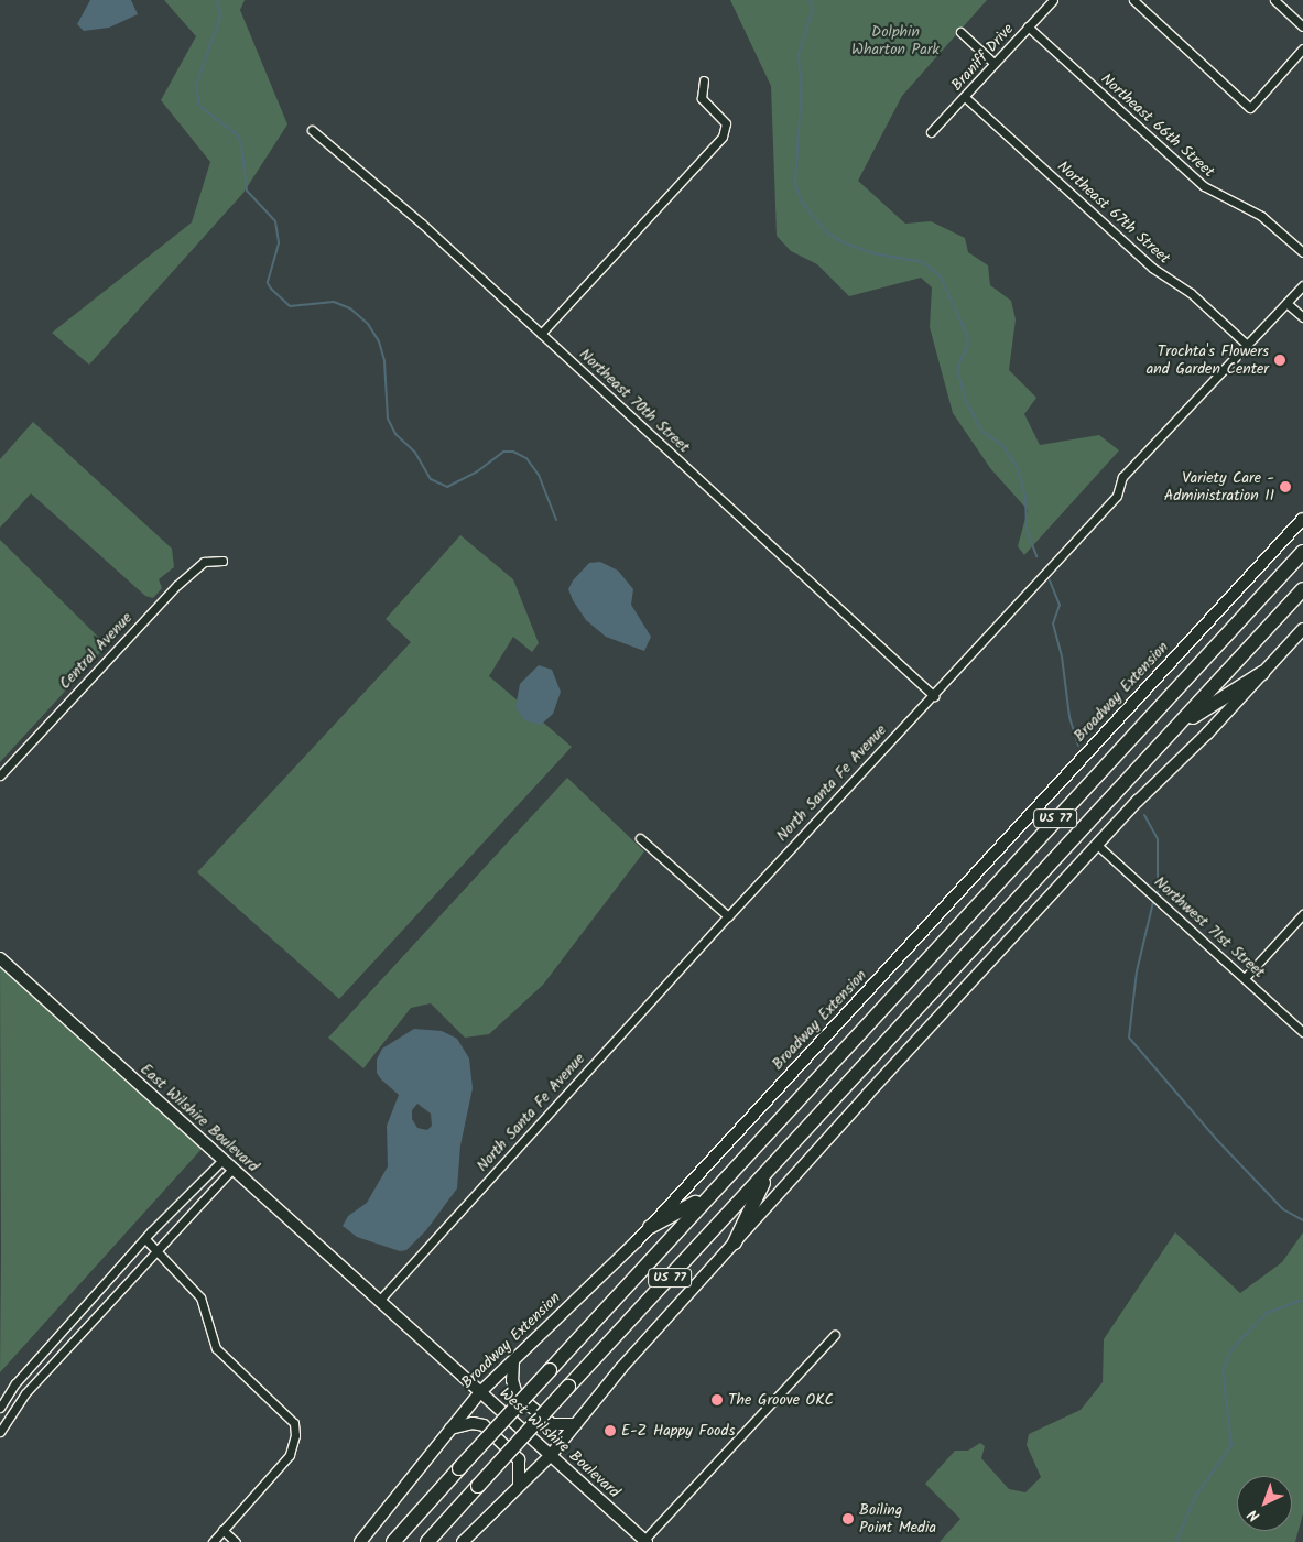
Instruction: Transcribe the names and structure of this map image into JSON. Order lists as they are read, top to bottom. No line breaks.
{"streets":{"highway":["US 77"],"main road":["Broadway Extension","East Wilshire Boulevard","West Wilshire Boulevard"],"street":["Braniff Drive","Northeast 66th Street","Northeast 67th Street","Northeast 70th Street","Central Avenue","North Santa Fe Avenue","Northwest 71st Street"]},"crossings":[["Braniff Drive","Northeast 66th Street"],["Braniff Drive","Northeast 67th Street"],["Northeast 67th Street","North Santa Fe Avenue"],["Northeast 70th Street","North Santa Fe Avenue"],["Broadway Extension","West Wilshire Boulevard"],["North Santa Fe Avenue","East Wilshire Boulevard"],["North Santa Fe Avenue","West Wilshire Boulevard"],["East Wilshire Boulevard","West Wilshire Boulevard"]],"parks":["Dolphin Wharton Park"],"places":["Trochta's Flowers and Garden Center","Variety Care - Administration II","The Groove OKC","E-Z Happy Foods","Boiling Point Media"],"north":"bottom left"}
